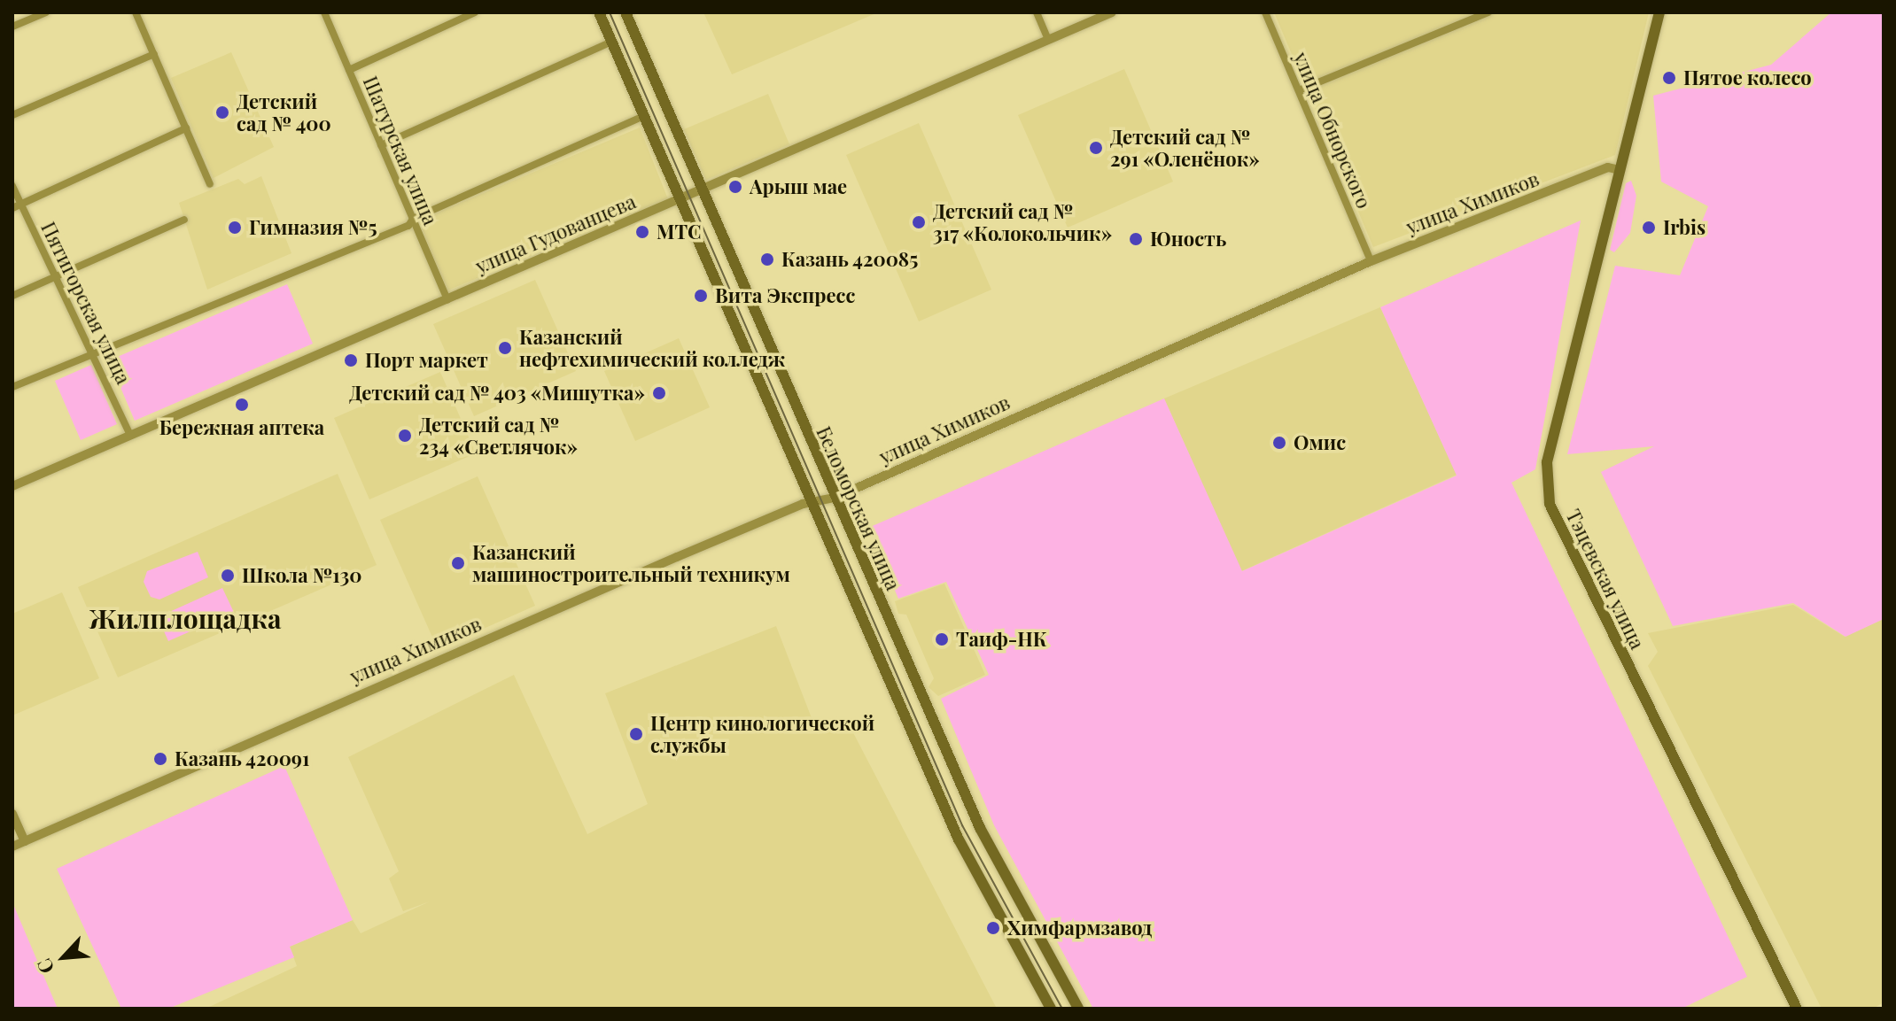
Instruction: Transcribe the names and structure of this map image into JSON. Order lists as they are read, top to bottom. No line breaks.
{"streets":{"main road":["Беломорская улица","Тэцевская улица"],"street":["улица Обнорского","Шатурская улица","улица Химиков","улица Гудованцева","Пятигорская улица"]},"crossings":[["улица Обнорского","улица Химиков"],["Шатурская улица","улица Гудованцева"],["улица Химиков","Беломорская улица"],["улица Химиков","Тэцевская улица"],["улица Гудованцева","Пятигорская улица"],["улица Гудованцева","Беломорская улица"]],"districts":["Жилплощадка"],"places":["Пятое колесо","Детский сад № 400","Детский сад № 291 «Оленёнок»","Арыш мае","Детский сад № 317 «Колокольчик»","Гимназия №5","Irbis","МТС","Юность","Казань 420085","Вита Экспресс","Казанский нефтехимический колледж","Порт маркет","Детский сад № 403 «Мишутка»","Бережная аптека","Детский сад № 234 «Светлячок»","Омис","Казанский машиностроительный техникум","Школа №130","Таиф-НК","Центр кинологической службы","Казань 420091","Химфармзавод"],"north":"bottom left"}
